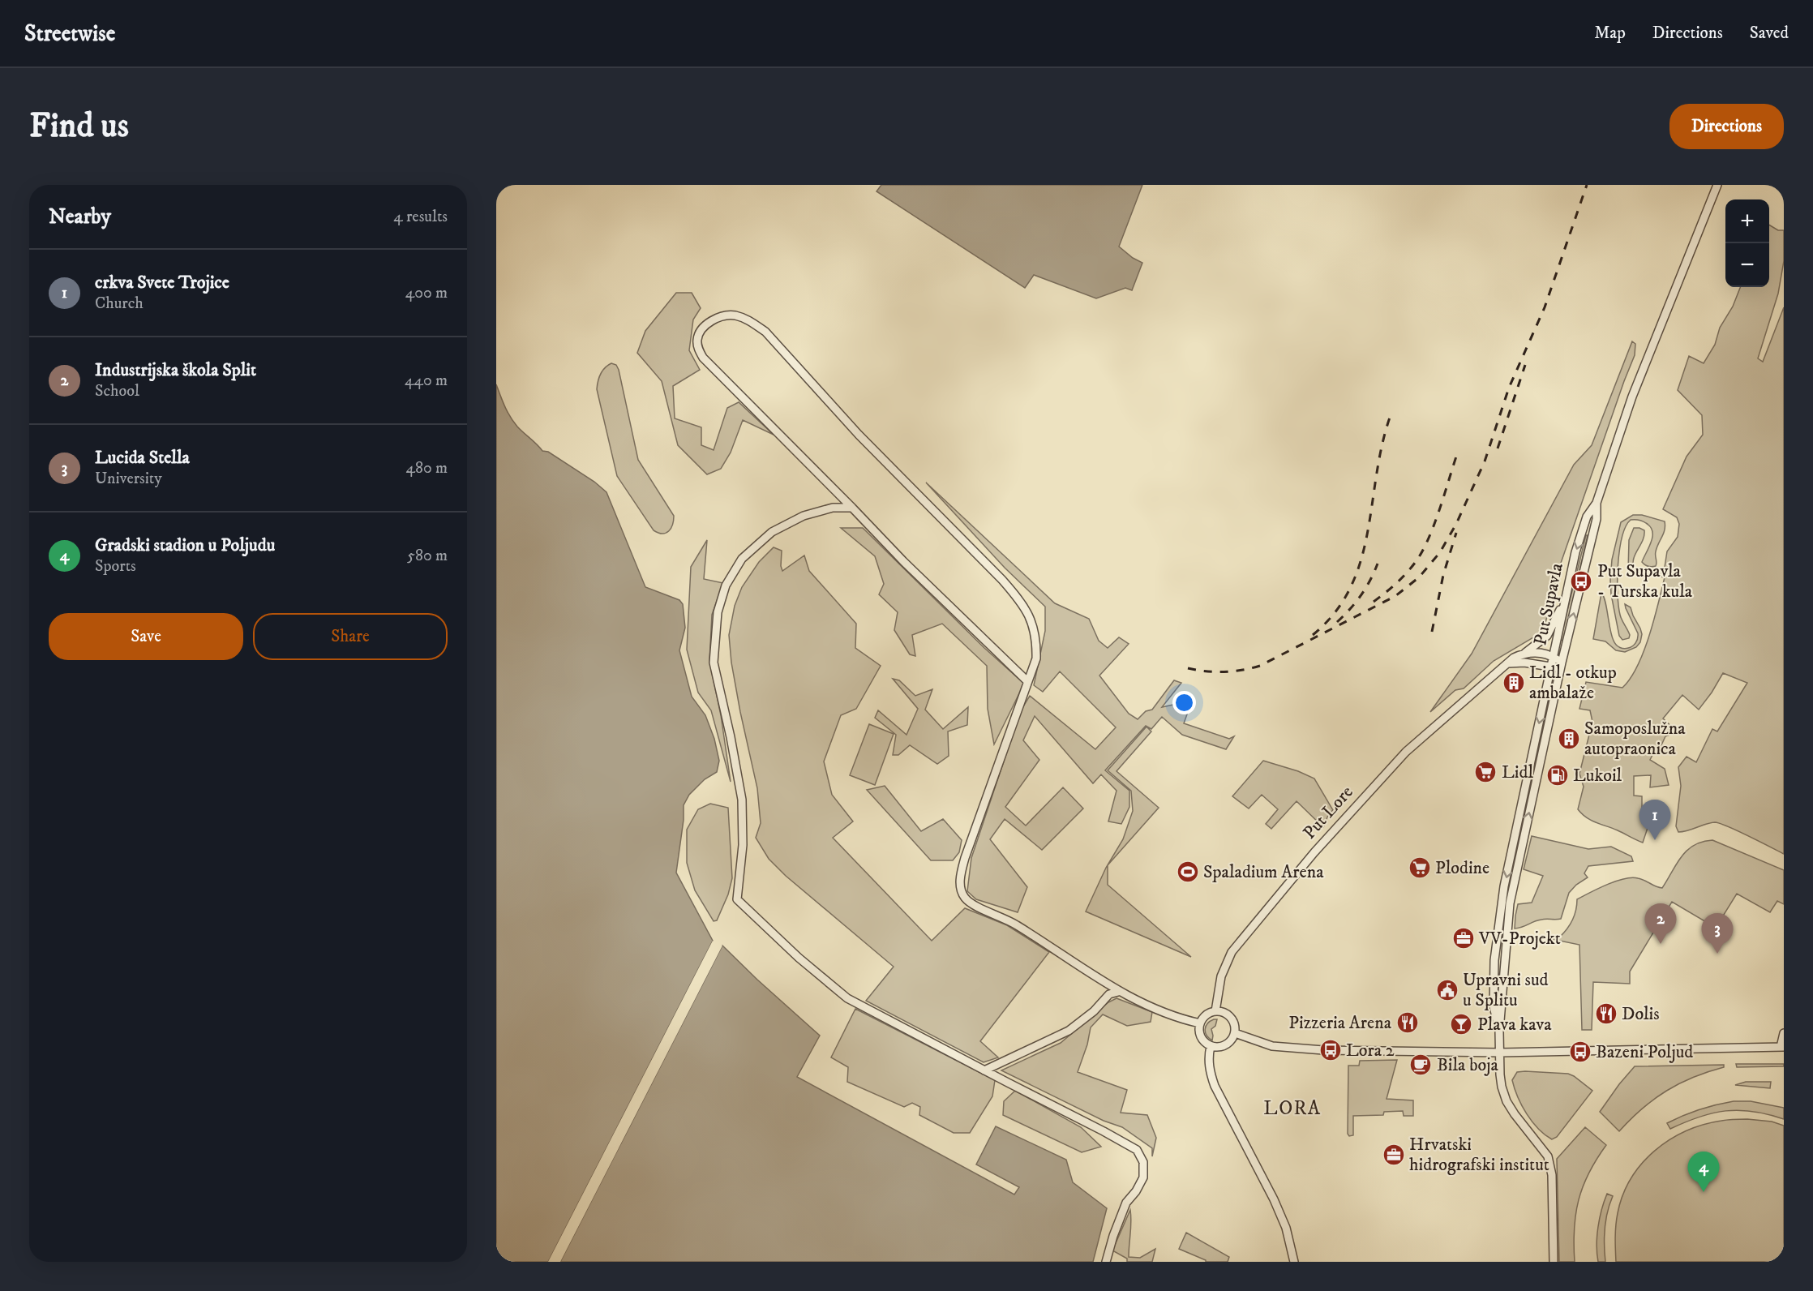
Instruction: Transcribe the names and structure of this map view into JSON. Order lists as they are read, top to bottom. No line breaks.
{"streets":{"street":["Put Supavla","Put Lore"]},"crossings":[["Put Supavla","Put Lore"]],"districts":["LORA"],"places":{"bus stop":["Put Supavla - Turska kula","Lora 2","Bazeni Poljud"],"building":["Lidl - otkup ambalaže","Samoposlužna autopraonica"],"supermarket":["Lidl","Plodine"],"fuel station":["Lukoil"],"sports":["Spaladium Arena"],"office":["VV-Projekt","Hrvatski hidrografski institut"],"public building":["Upravni sud u Splitu"],"restaurant":["Dolis","Pizzeria Arena"],"bar":["Plava kava"],"cafe":["Bila boja"]},"page":{"header":"Streetwise","nav":["Map","Directions","Saved"],"buttons":["Directions",["Save","Share"]],"title":"Find us","heading":["Nearby","4 results"],"map_buttons":["+","−"],"list":[{"mark":"1","name":"crkva Svete Trojice","note":"Church","value":"400 m"},{"mark":"2","name":"Industrijska škola Split","note":"School","value":"440 m"},{"mark":"3","name":"Lucida Stella","note":"University","value":"480 m"},{"mark":"4","name":"Gradski stadion u Poljudu","note":"Sports","value":"580 m"}],"pins":["1","2","3","4"]}}
